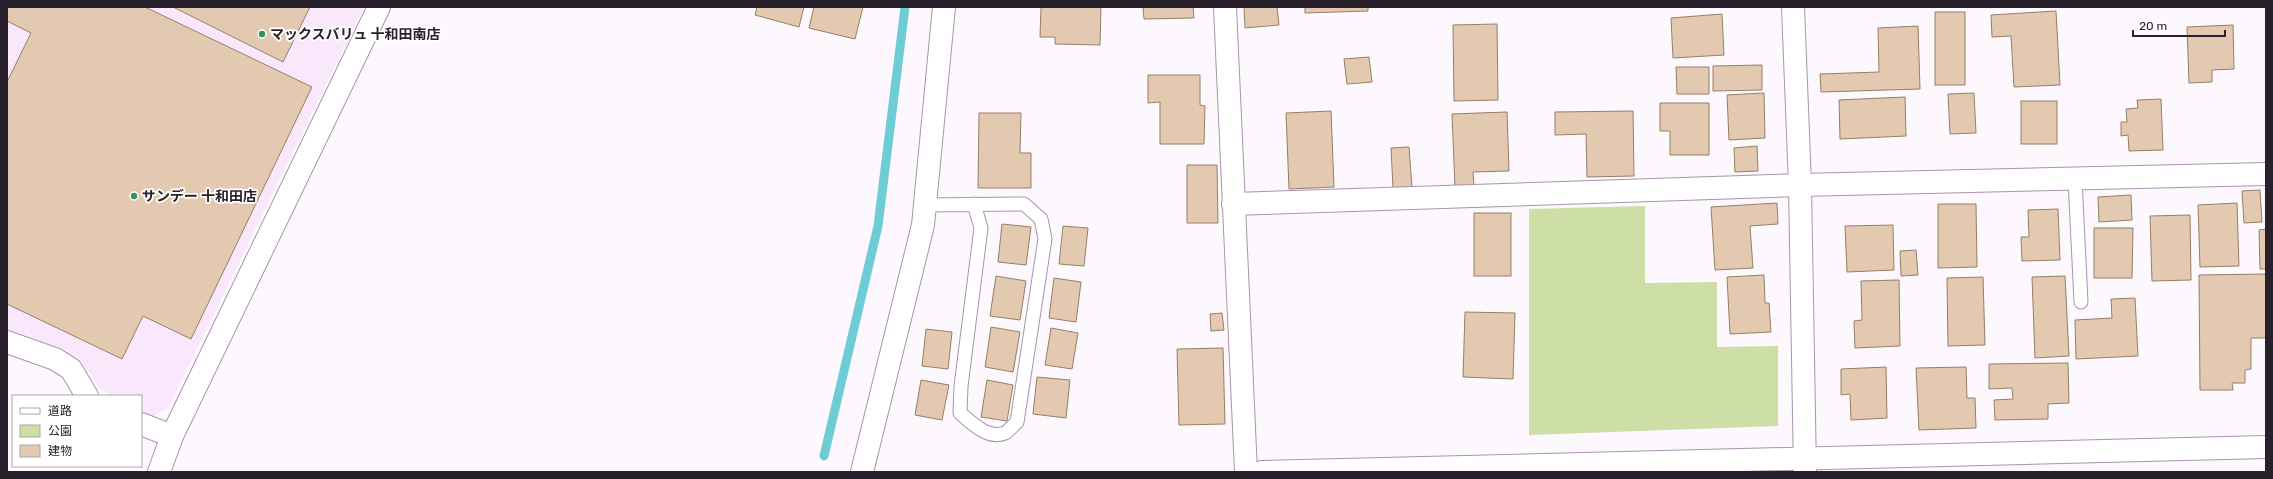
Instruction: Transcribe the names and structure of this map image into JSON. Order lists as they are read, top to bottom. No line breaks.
{"places":["マックスバリュ 十和田南店","サンデー 十和田店"],"legend":["道路","公園","建物"],"scale_bar":"20 m"}
